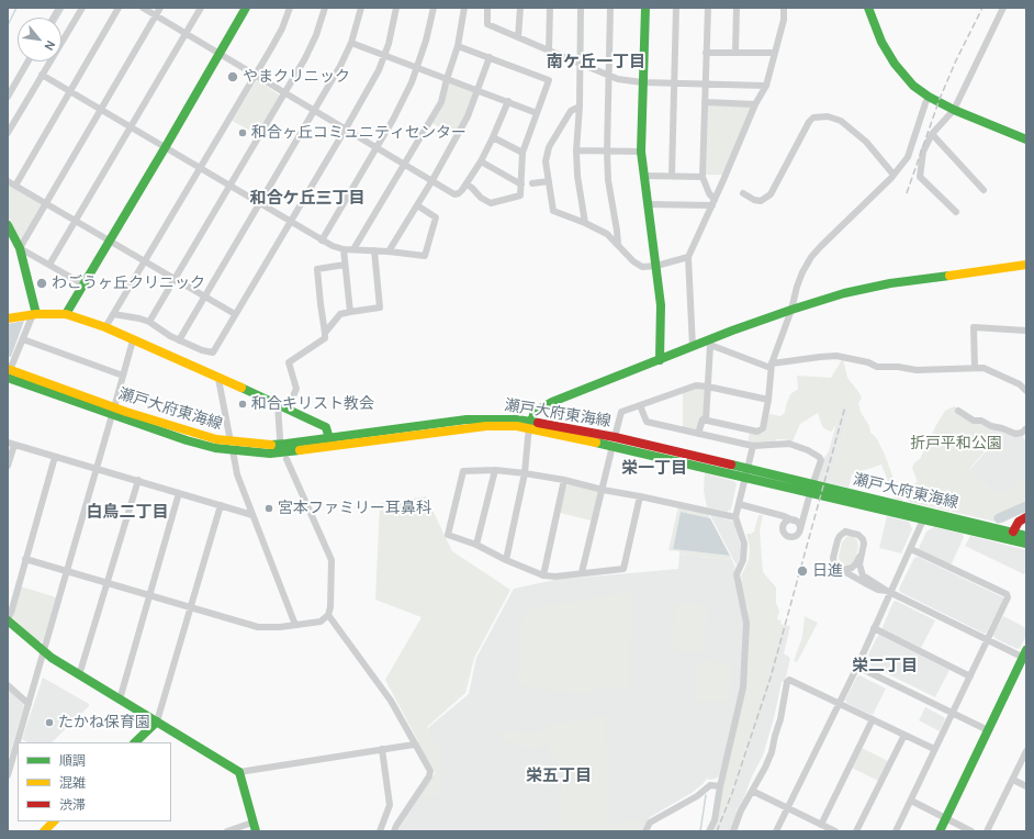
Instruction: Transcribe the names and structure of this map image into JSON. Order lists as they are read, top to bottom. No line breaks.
{"streets":{"street":["瀬戸大府東海線"]},"districts":["南ケ丘一丁目","和合ケ丘三丁目","栄一丁目","白鳥二丁目","栄二丁目","栄五丁目"],"parks":["折戸平和公園"],"places":["やまクリニック","和合ヶ丘コミュニティセンター","わごうヶ丘クリニック","和合キリスト教会","宮本ファミリー耳鼻科","日進","たかね保育園"],"legend":["順調","混雑","渋滞"],"north":"bottom right"}
